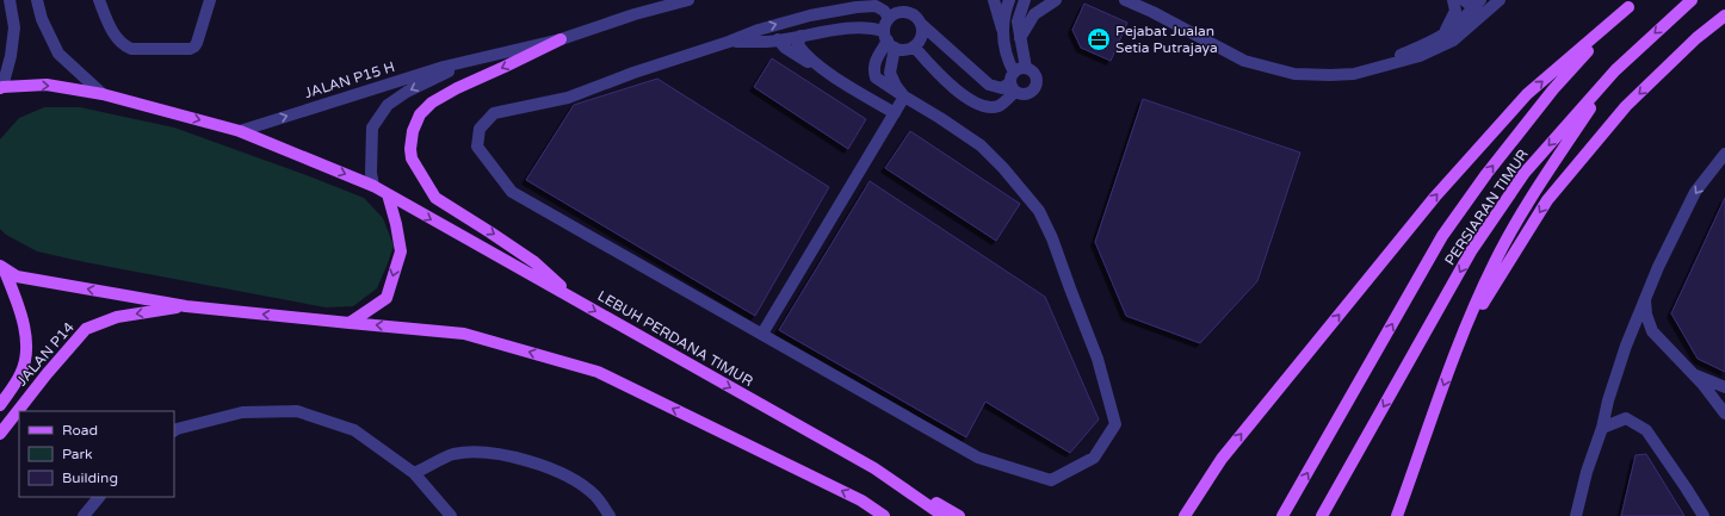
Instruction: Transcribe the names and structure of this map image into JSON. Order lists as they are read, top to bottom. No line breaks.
{"streets":{"main road":["PERSIARAN TIMUR","LEBUH PERDANA TIMUR","JALAN P14"],"street":["JALAN P15 H"]},"crossings":[["JALAN P15 H","LEBUH PERDANA TIMUR"]],"one_way":["JALAN P14"],"places":{"office":["Pejabat Jualan Setia Putrajaya"]},"legend":["Road","Park","Building"]}
